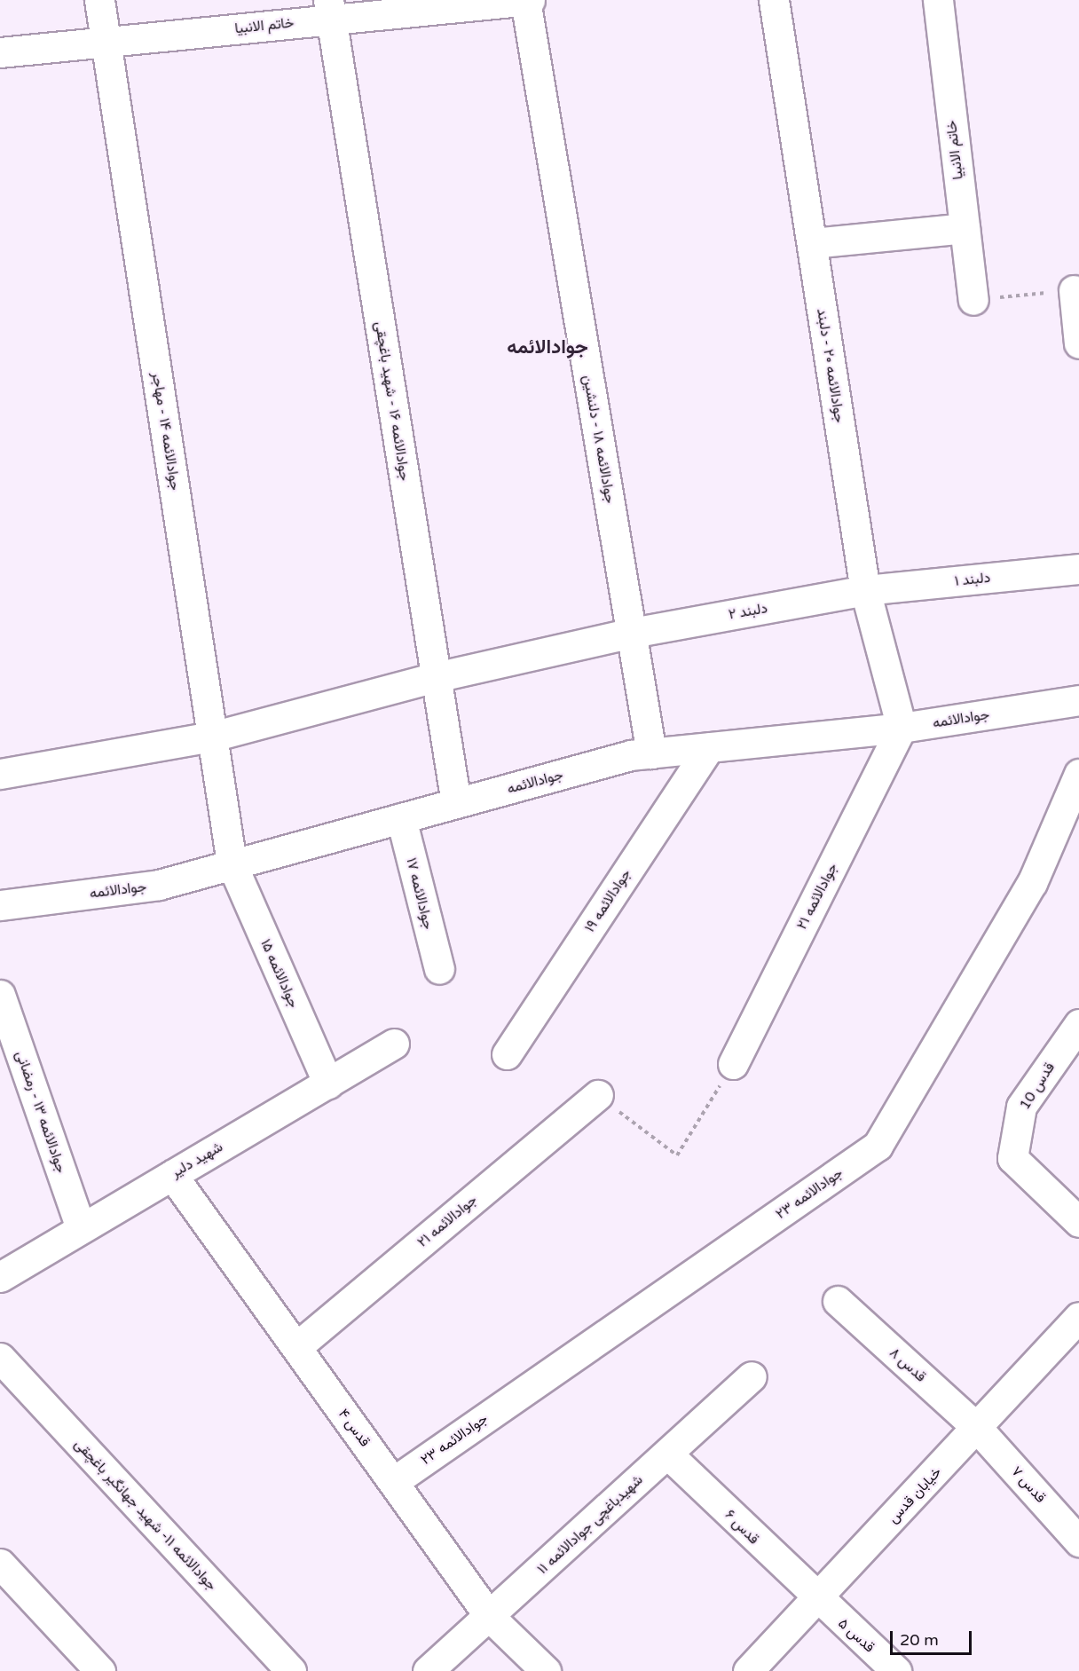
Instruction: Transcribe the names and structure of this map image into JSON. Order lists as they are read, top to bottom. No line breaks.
{"streets":{"street":["خاتم الانبیا","جوادالائمه ۲۰ - دلبند","جوادالائمه ۱۶ - شهید باغچقی","جوادالائمه ۱۴ - مهاجر","جوادالائمه ۱۸ - دلنشین","دلبند ۱","دلبند ۲","جوادالائمه","جوادالائمه ۱۷","جوادالائمه ۲۱","جوادالائمه ۱۹","جوادالائمه ۱۵","قدس 10","جوادالائمه ۱۳ - رمضانی","شهید دلیر","جوادالائمه ۲۳","قدس ۸","قدس ۴","قدس ۷","خیابان قدس","جوادالائمه ۱۱- شهید جهانگیر باغچقی","شهیدباغچی جوادالائمه ۱۱","قدس ۶","قدس ۵"]},"crossings":[["خاتم الانبیا","جوادالائمه ۱۶ - شهید باغچقی"],["خاتم الانبیا","جوادالائمه ۱۴ - مهاجر"],["خاتم الانبیا","جوادالائمه ۱۸ - دلنشین"],["جوادالائمه ۲۰ - دلبند","دلبند ۱"],["جوادالائمه ۲۰ - دلبند","دلبند ۲"],["جوادالائمه ۲۰ - دلبند","جوادالائمه"],["جوادالائمه ۲۰ - دلبند","جوادالائمه ۲۱"],["جوادالائمه ۱۶ - شهید باغچقی","دلبند ۲"],["جوادالائمه ۱۶ - شهید باغچقی","جوادالائمه"],["جوادالائمه ۱۴ - مهاجر","دلبند ۲"],["جوادالائمه ۱۴ - مهاجر","جوادالائمه"],["جوادالائمه ۱۴ - مهاجر","جوادالائمه ۱۵"],["جوادالائمه ۱۸ - دلنشین","دلبند ۲"],["جوادالائمه ۱۸ - دلنشین","جوادالائمه"],["دلبند ۱","دلبند ۲"],["جوادالائمه","جوادالائمه ۱۷"],["جوادالائمه","جوادالائمه ۲۱"],["جوادالائمه","جوادالائمه ۱۹"],["جوادالائمه","جوادالائمه ۱۵"],["جوادالائمه ۲۱","قدس ۴"],["جوادالائمه ۱۵","شهید دلیر"],["جوادالائمه ۱۳ - رمضانی","شهید دلیر"],["شهید دلیر","قدس ۴"],["جوادالائمه ۲۳","قدس ۴"],["قدس ۸","قدس ۷"],["قدس ۸","خیابان قدس"],["قدس ۴","شهیدباغچی جوادالائمه ۱۱"],["قدس ۷","خیابان قدس"],["خیابان قدس","قدس ۶"],["خیابان قدس","قدس ۵"],["شهیدباغچی جوادالائمه ۱۱","قدس ۶"],["قدس ۶","قدس ۵"]],"districts":["جوادالائمه"],"scale_bar":"20 m"}
